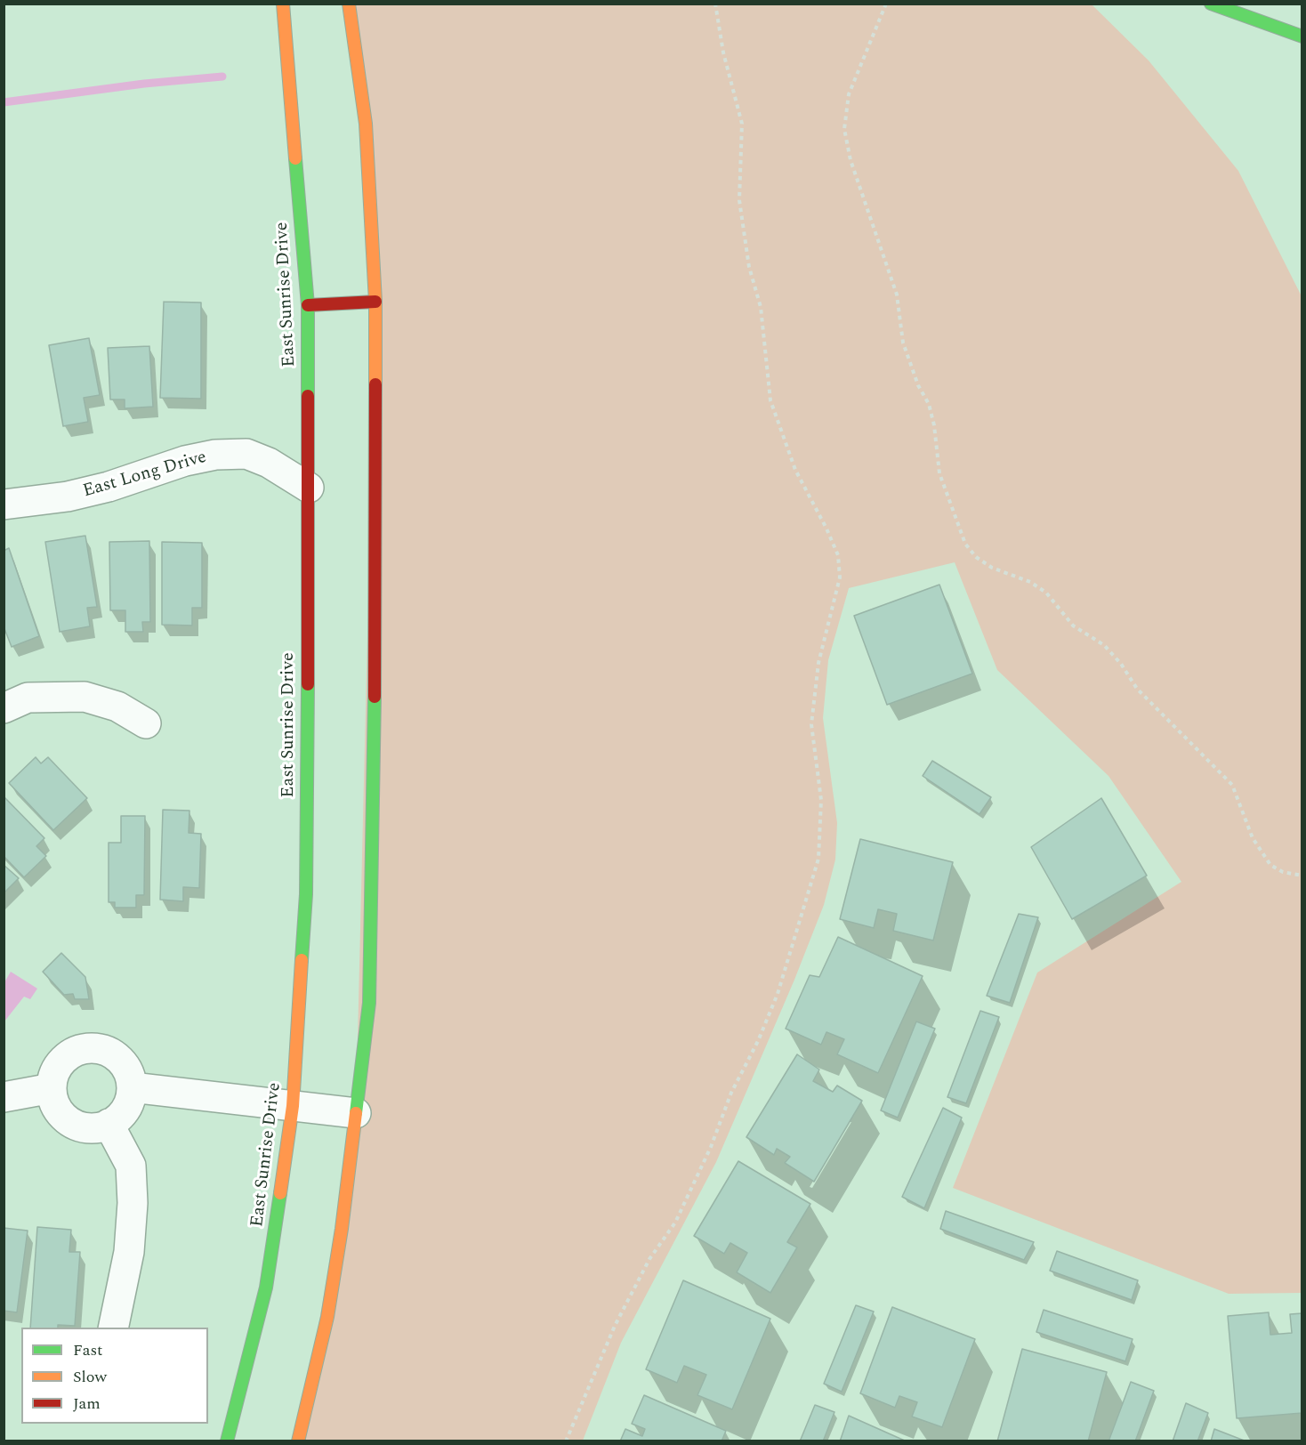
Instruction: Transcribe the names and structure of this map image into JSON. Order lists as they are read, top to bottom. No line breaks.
{"streets":{"main road":["East Sunrise Drive"],"street":["East Long Drive"]},"crossings":[["East Sunrise Drive","East Long Drive"]],"legend":["Fast","Slow","Jam"]}
